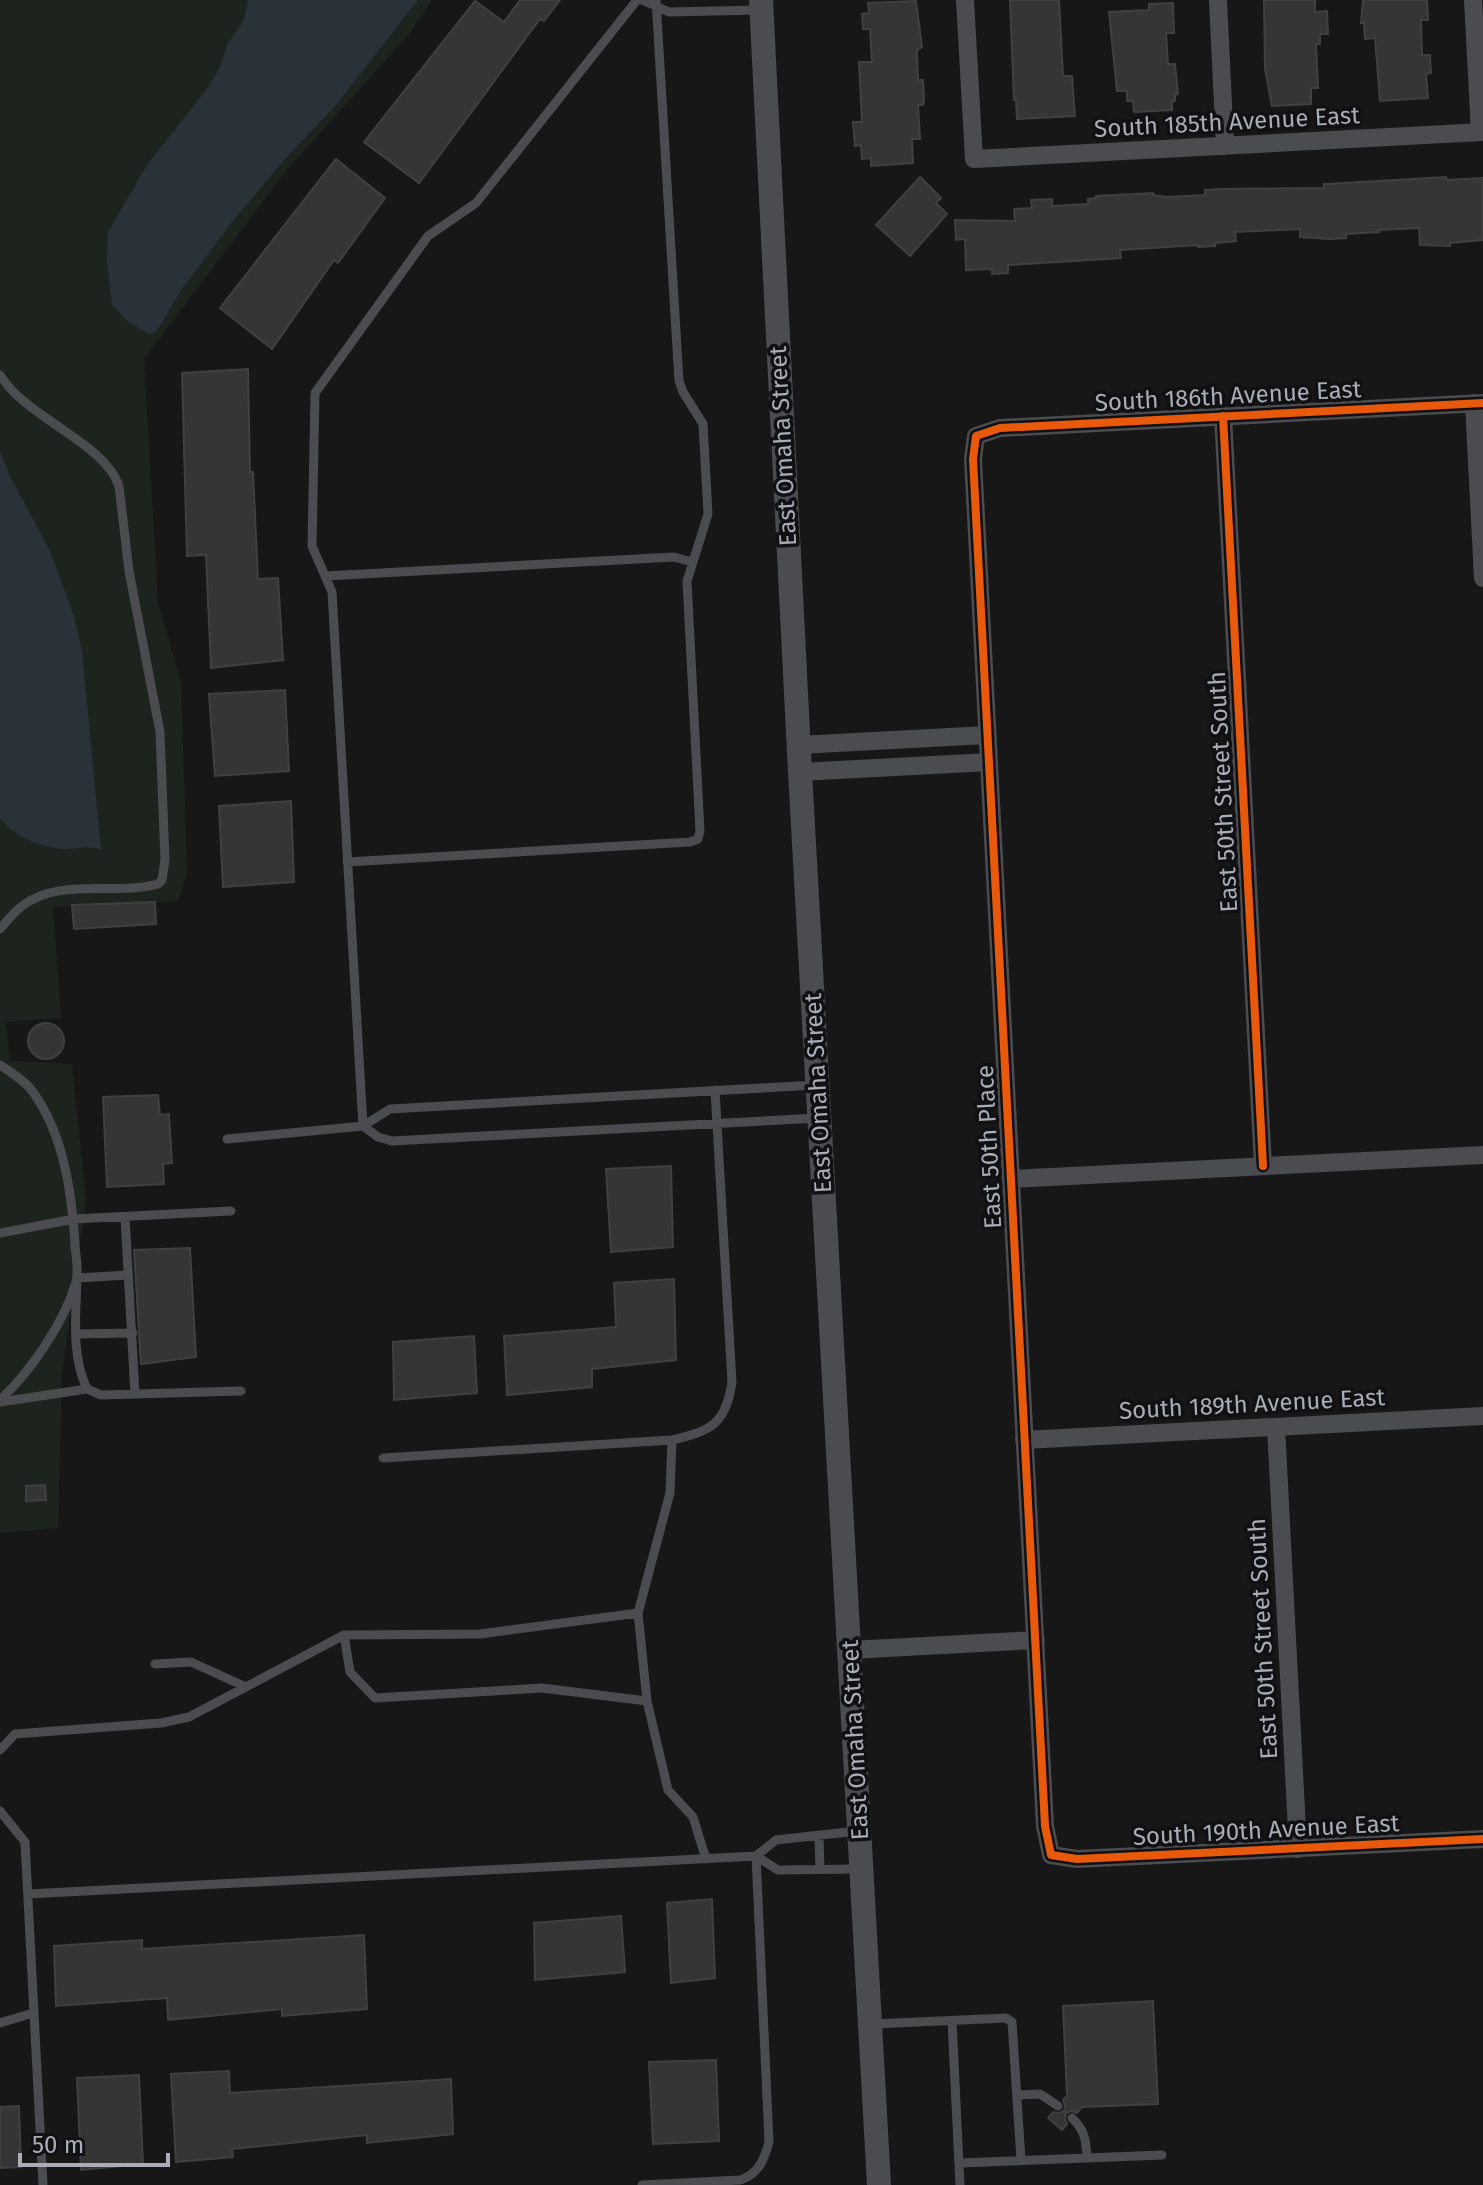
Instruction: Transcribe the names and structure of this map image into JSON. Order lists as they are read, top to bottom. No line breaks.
{"streets":{"street":["South 185th Avenue East","South 186th Avenue East","East Omaha Street","East 50th Street South","East 50th Place","South 189th Avenue East","South 190th Avenue East"]},"crossings":[["South 186th Avenue East","East 50th Street South"],["South 186th Avenue East","East 50th Place"],["East 50th Street South","South 189th Avenue East"],["East 50th Street South","South 190th Avenue East"],["East 50th Place","South 189th Avenue East"],["East 50th Place","South 190th Avenue East"]],"scale_bar":"50 m"}
